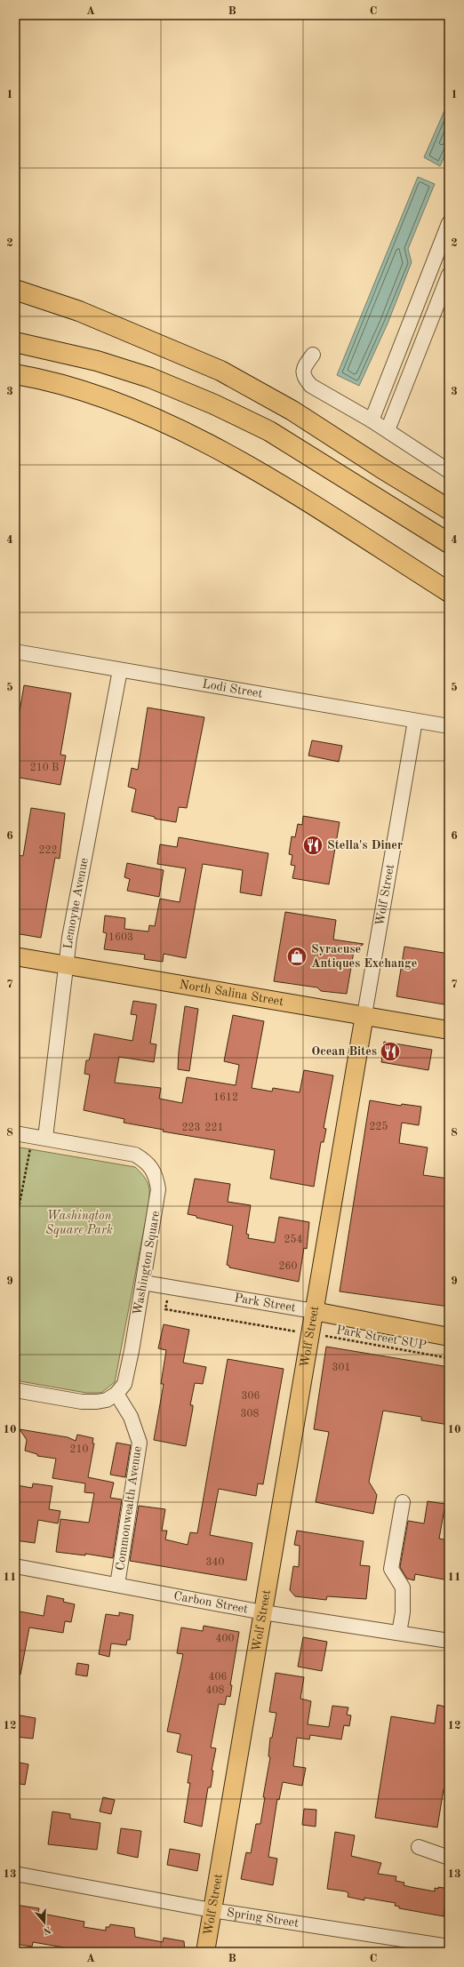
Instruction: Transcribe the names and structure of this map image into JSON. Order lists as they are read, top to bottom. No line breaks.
{"streets":{"main road":["Wolf Street","North Salina Street","Park Street"],"street":["Lodi Street","Lemoyne Avenue","Washington Square","Commonwealth Avenue","Carbon Street","Spring Street"],"path":["Park Street SUP"]},"crossings":[["Lodi Street","Wolf Street"],["Lodi Street","Lemoyne Avenue"],["Wolf Street","North Salina Street"],["Wolf Street","Park Street"],["Wolf Street","Park Street SUP"],["Wolf Street","Carbon Street"],["Wolf Street","Spring Street"],["Lemoyne Avenue","North Salina Street"],["Lemoyne Avenue","Washington Square"],["Washington Square","Park Street"],["Washington Square","Commonwealth Avenue"],["Commonwealth Avenue","Carbon Street"]],"parks":["Washington Square Park"],"places":{"restaurant":["Stella's Diner","Ocean Bites"],"shop":["Syracuse Antiques Exchange"]},"house_numbers":["210 B","222","1603","1612","225","223","221","254","260","301","306","308","210","340","400","406","408"],"north":"bottom","grid":{"columns":["A","B","C"],"rows":["1","2","3","4","5","6","7","8","9","10","11","12","13"]}}
